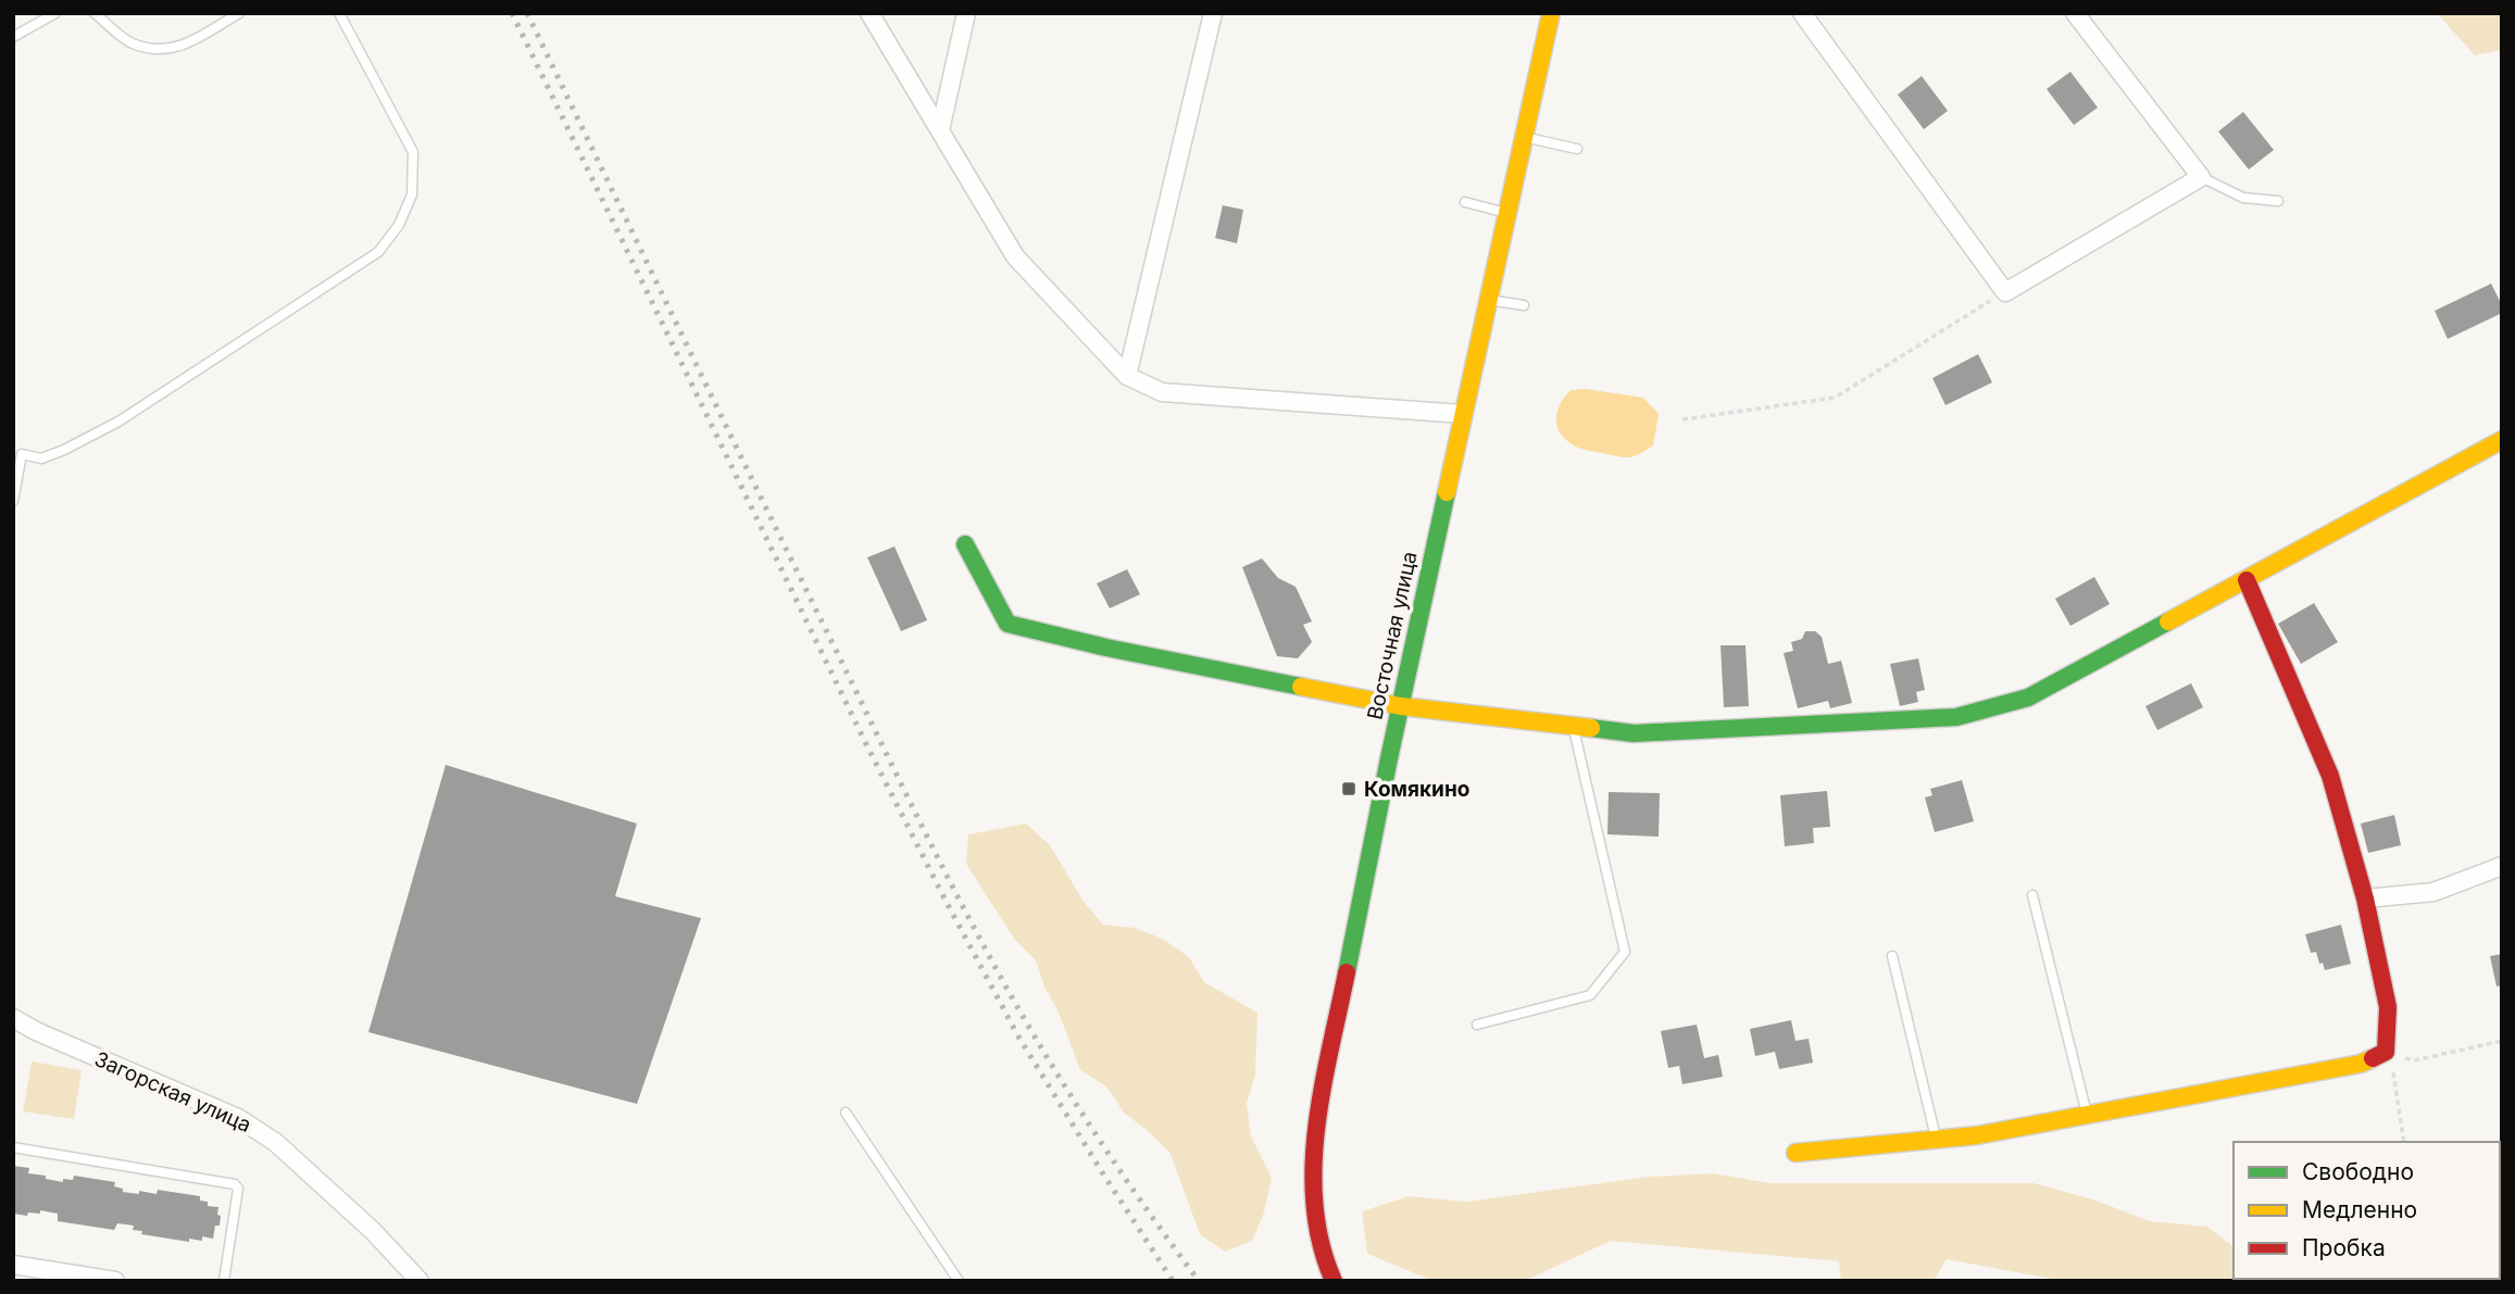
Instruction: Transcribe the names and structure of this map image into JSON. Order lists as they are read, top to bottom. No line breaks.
{"streets":{"street":["Восточная улица","Загорская улица"]},"places":{"transit":["Комякино"]},"legend":["Свободно","Медленно","Пробка"]}
